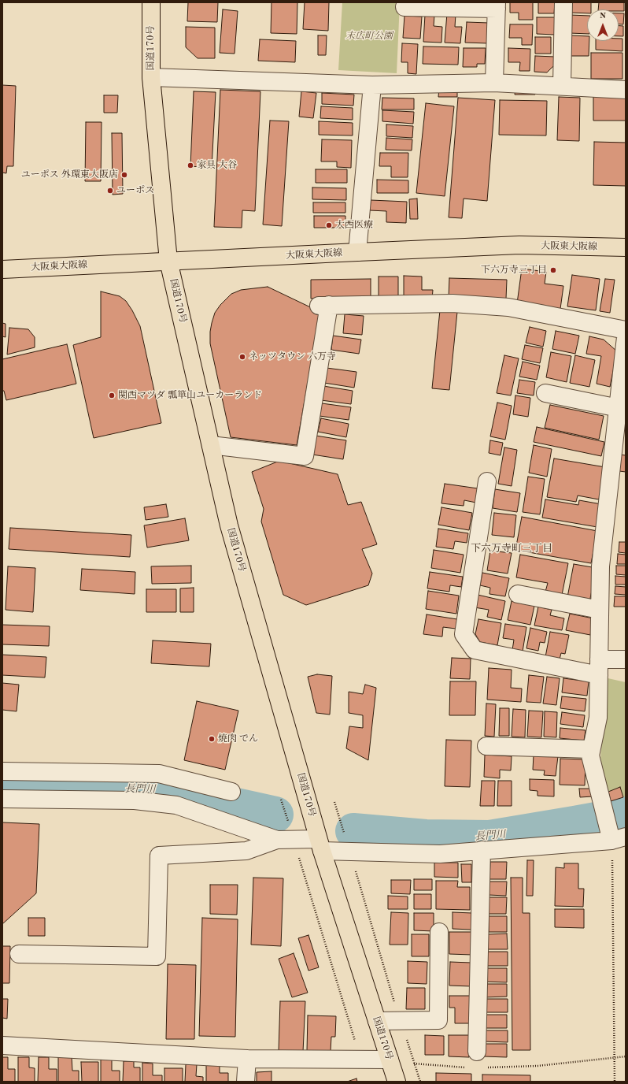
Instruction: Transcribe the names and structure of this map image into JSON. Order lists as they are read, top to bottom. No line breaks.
{"streets":{"main road":["国道170号","大阪東大阪線"]},"crossings":[["国道170号","大阪東大阪線"]],"districts":["下六万寺町三丁目"],"water":["長門川"],"parks":["末広町公園"],"places":["家具 大谷","ユーポス 外環東大阪店","ユーポス","大西医療","下六万寺三丁目","ネッツタウン 六万寺","関西マツダ 瓢箪山ユーカーランド","焼肉 でん"],"north":"top"}
